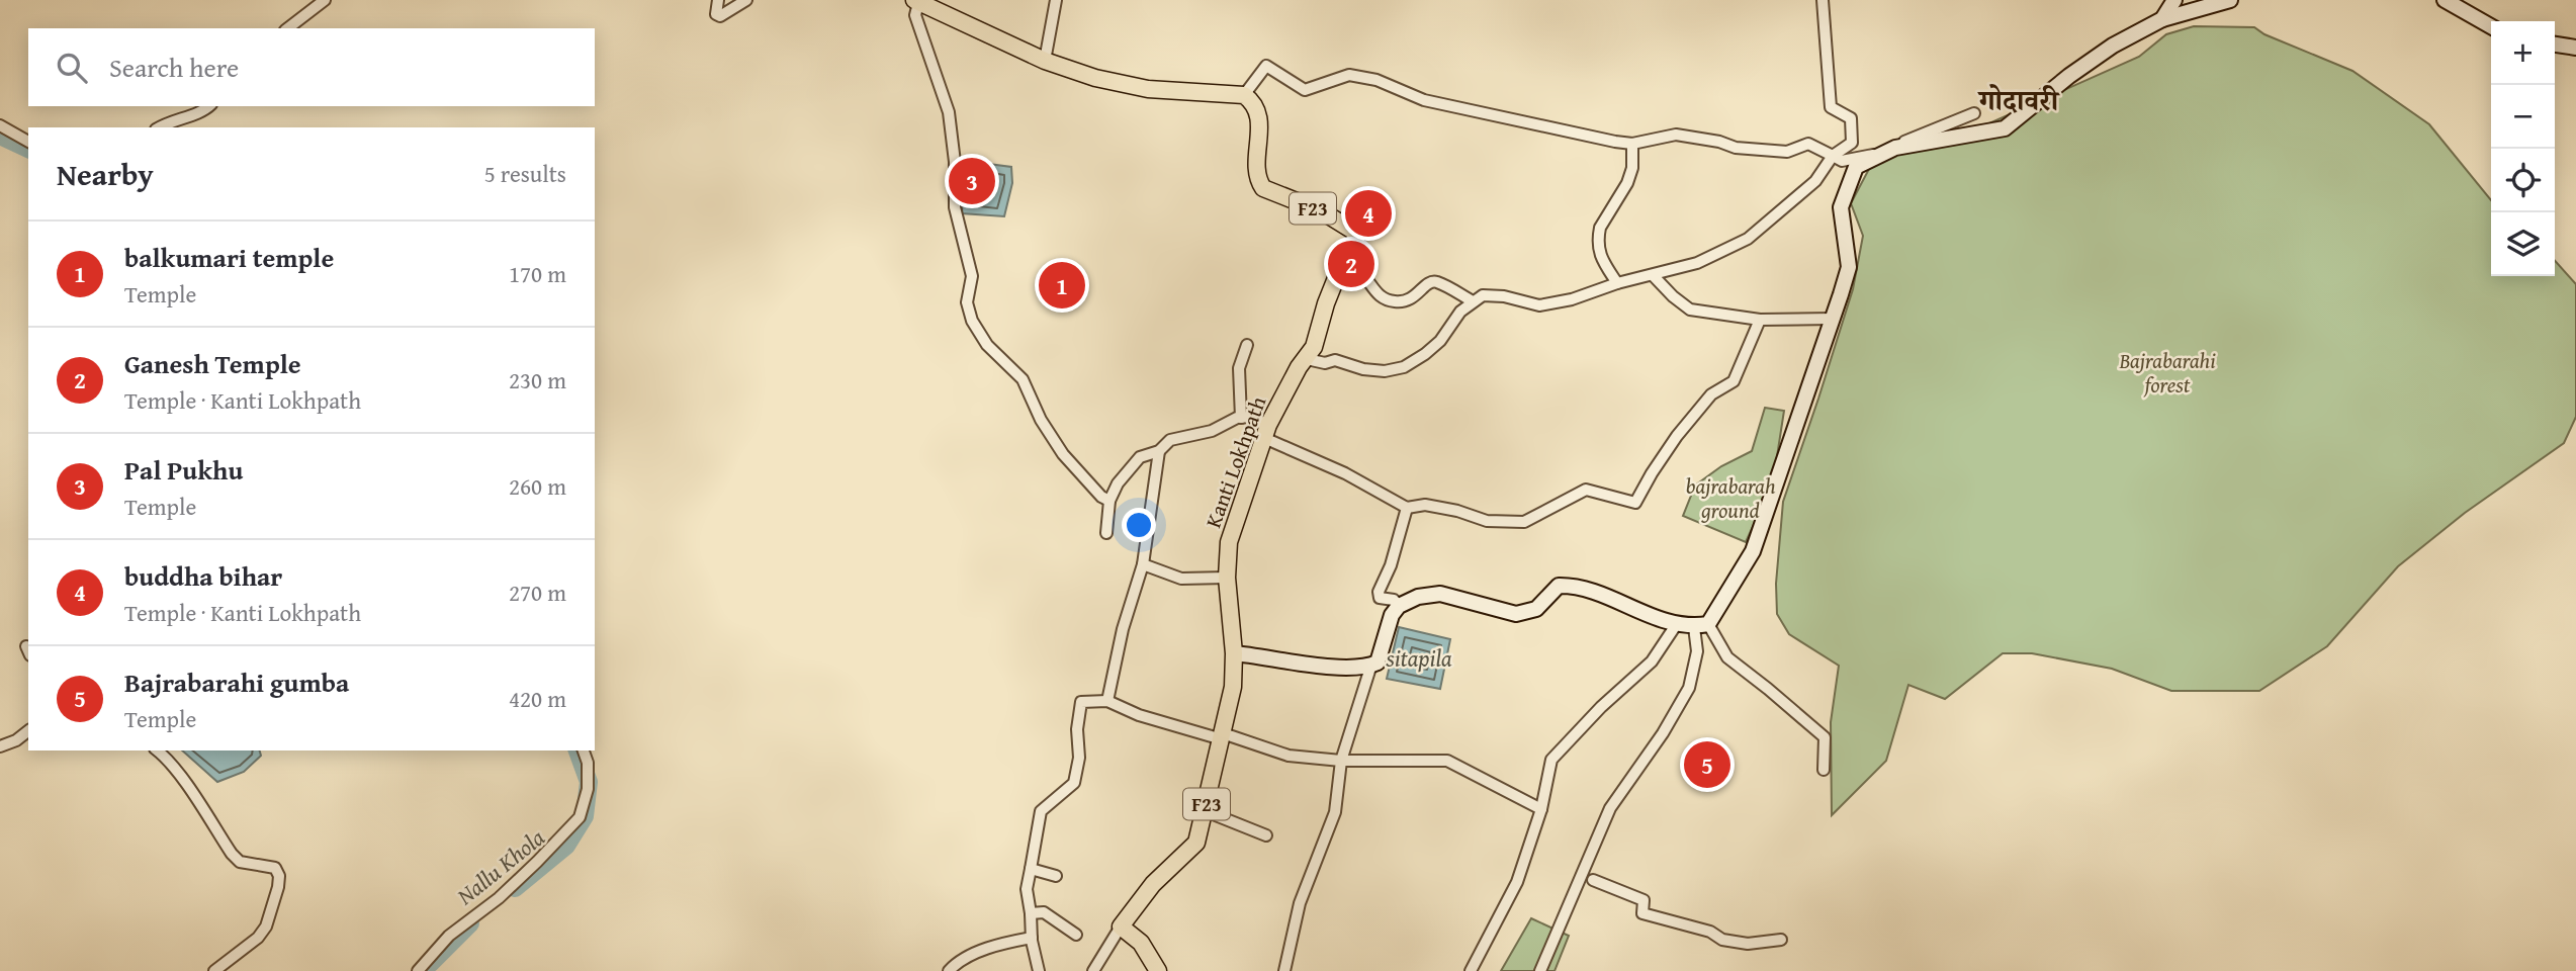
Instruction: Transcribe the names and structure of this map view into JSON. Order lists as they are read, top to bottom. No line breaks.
{"streets":{"main road":["F23","Kanti Lokhpath"]},"districts":["गोदावरी"],"water":["sitapila","Nallu Khola"],"parks":["Bajrabarahi forest","bajrabarah ground"],"page":{"map_buttons":["+","−"],"search":"Search here","heading":["Nearby","5 results"],"pins":["3","4","2","1","5"],"list":[{"mark":"1","name":"balkumari temple","note":"Temple","value":"170 m"},{"mark":"2","name":"Ganesh Temple","note":"Temple · Kanti Lokhpath","value":"230 m"},{"mark":"3","name":"Pal Pukhu","note":"Temple","value":"260 m"},{"mark":"4","name":"buddha bihar","note":"Temple · Kanti Lokhpath","value":"270 m"},{"mark":"5","name":"Bajrabarahi gumba","note":"Temple","value":"420 m"}]}}
